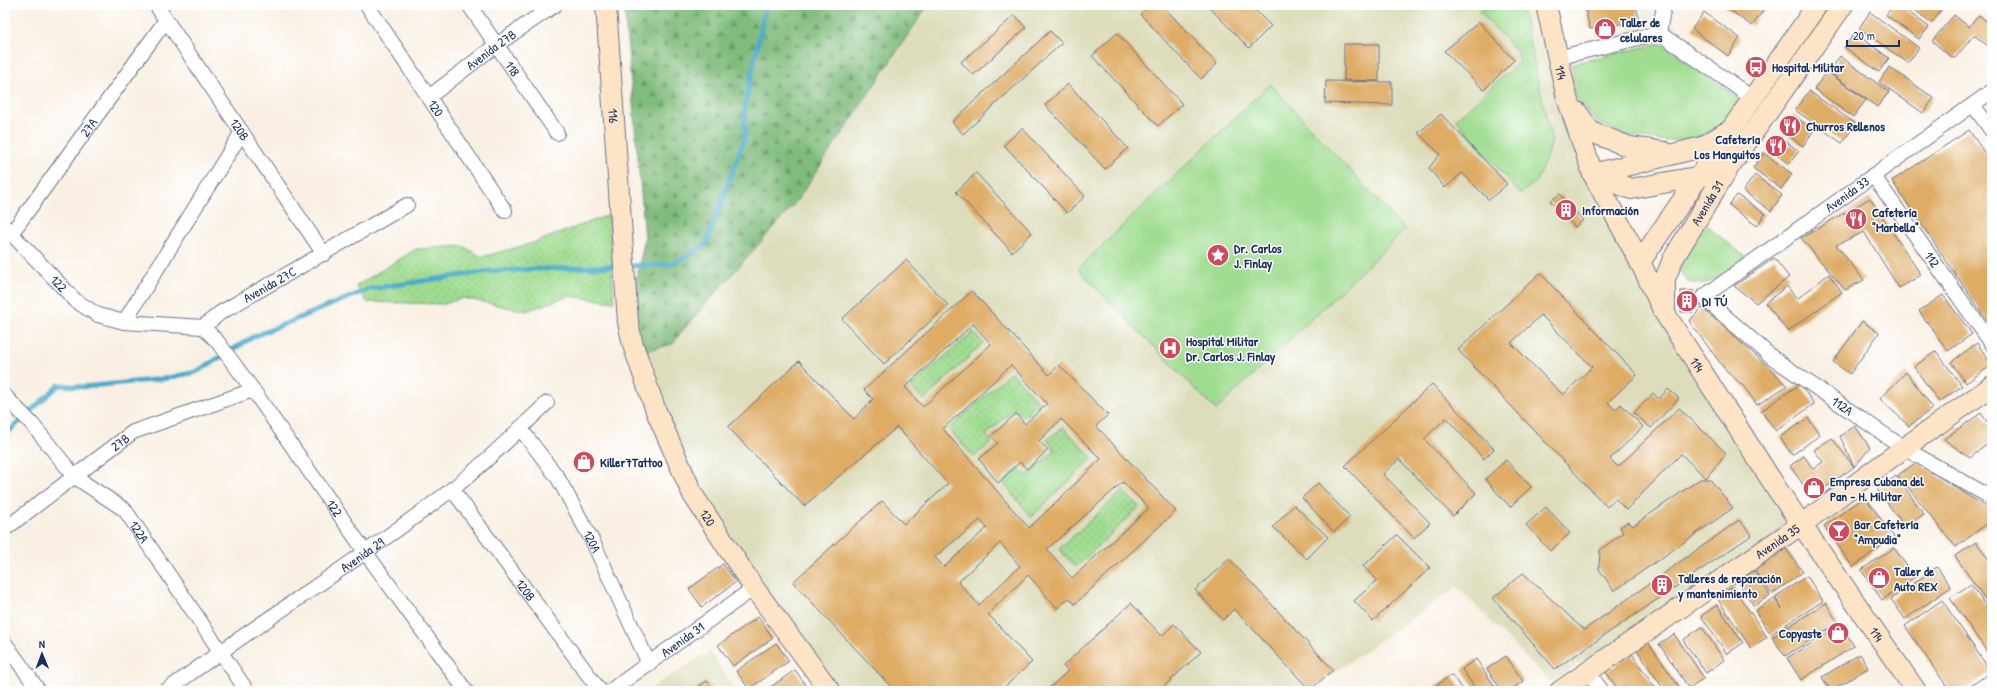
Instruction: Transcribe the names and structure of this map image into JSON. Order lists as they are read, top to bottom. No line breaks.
{"streets":{"main road":["114","120","116","Avenida 31","Avenida 35"],"street":["Avenida 27B","118","27A","120B","Avenida 33","112","122","Avenida 27C","112A","27B","122A","120A","Avenida 29"]},"crossings":[["Avenida 27B","118"],["Avenida 27B","120"],["114","Avenida 31"],["114","Avenida 35"],["120","116"],["120","Avenida 31"],["27A","120B"],["27A","122"],["120B","Avenida 27C"],["120B","Avenida 29"],["Avenida 33","112"],["Avenida 33","112A"],["Avenida 31","120A"],["122","Avenida 27C"],["122","27B"],["122","Avenida 29"],["112A","Avenida 35"],["27B","122A"],["122A","Avenida 29"],["120A","Avenida 29"]],"places":{"shop":["Taller de celulares","Killer7Tattoo","Empresa Cubana del Pan - H. Militar","Taller de Auto REX","Copyaste"],"bus stop":["Hospital Militar"],"restaurant":["Churros Rellenos","Cafetería Los Manguitos","Cafetería \"Marbella\""],"building":["Información","DI TÚ","Talleres de reparación y mantenimiento"],"place":["Dr. Carlos J. Finlay"],"hospital":["Hospital Militar Dr. Carlos J. Finlay"],"bar":["Bar Cafetería \"Ampudia\""]},"scale_bar":"20 m","north":"top"}
